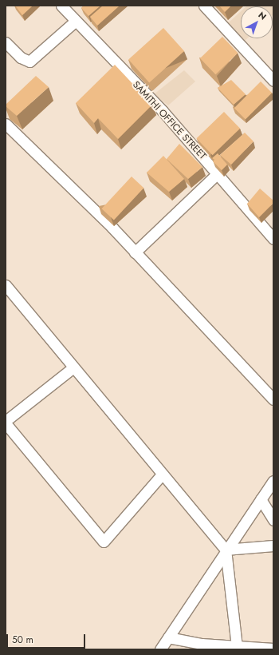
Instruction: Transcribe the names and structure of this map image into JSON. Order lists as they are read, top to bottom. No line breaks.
{"streets":{"street":["SAMITHI OFFICE STREET"]},"scale_bar":"50 m","north":"top right"}
